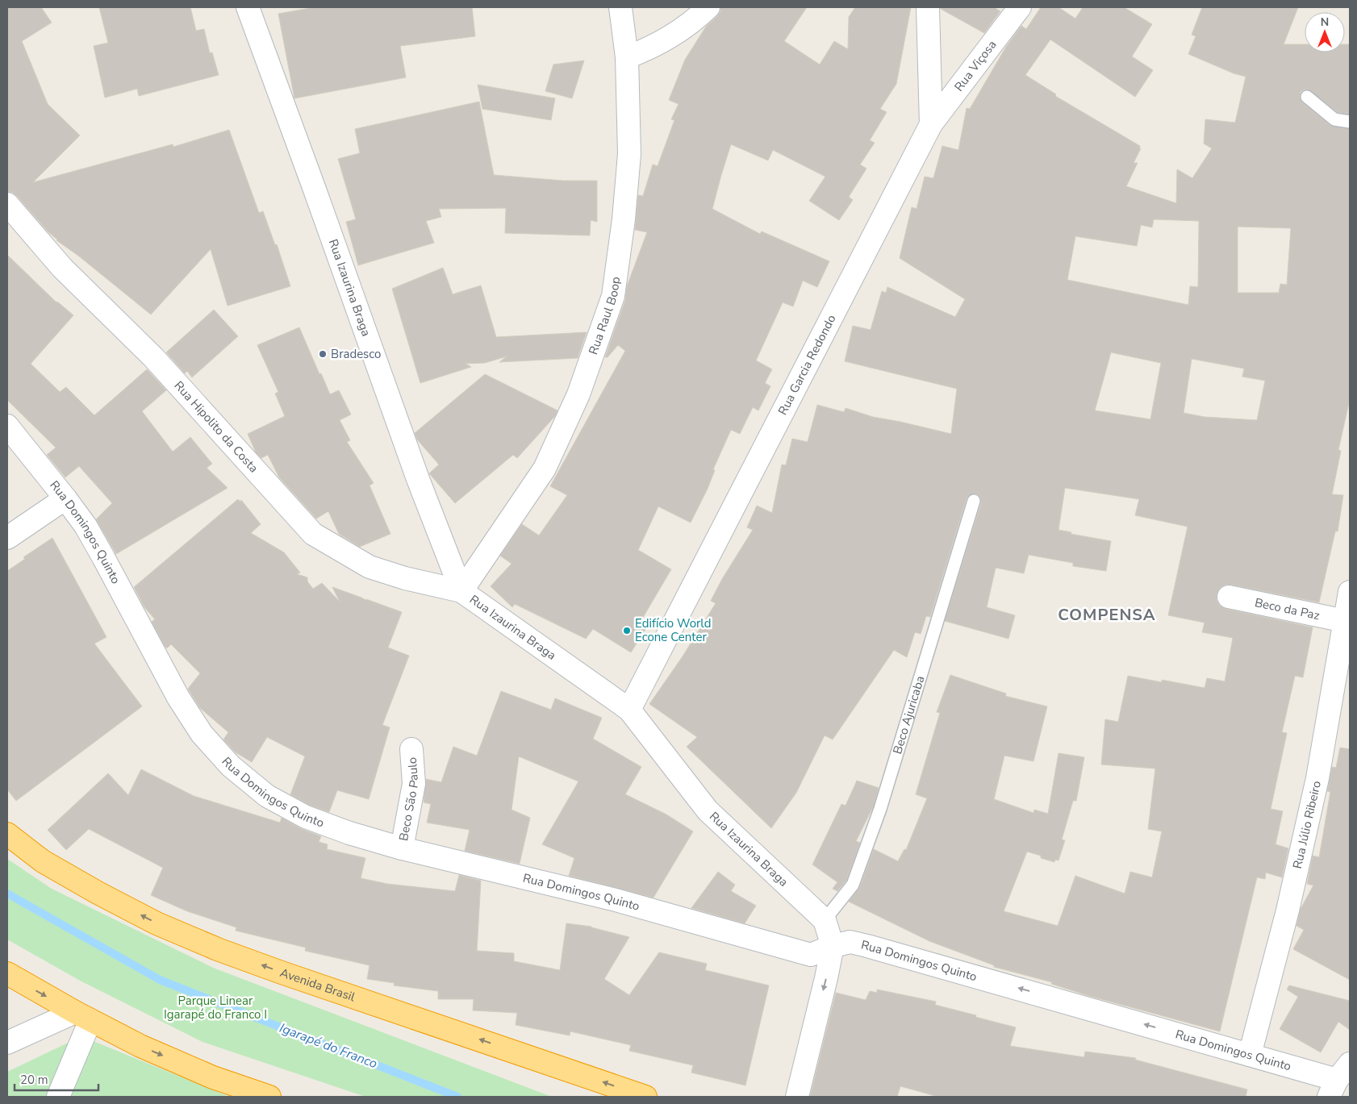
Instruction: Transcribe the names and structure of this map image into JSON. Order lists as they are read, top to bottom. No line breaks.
{"streets":{"highway":["Avenida Brasil"],"street":["Rua Viçosa","Rua Izaurina Braga","Rua Raul Boop","Rua Garcia Redondo","Rua Hipolito da Costa","Rua Domingos Quinto","Beco da Paz","Beco São Paulo","Rua Júlio Ribeiro"],"lane":["Beco Ajuricaba"]},"crossings":[["Rua Viçosa","Rua Garcia Redondo"],["Rua Izaurina Braga","Rua Raul Boop"],["Rua Izaurina Braga","Rua Garcia Redondo"],["Rua Izaurina Braga","Rua Hipolito da Costa"],["Rua Izaurina Braga","Rua Domingos Quinto"],["Rua Izaurina Braga","Beco Ajuricaba"],["Rua Raul Boop","Rua Hipolito da Costa"],["Rua Domingos Quinto","Beco São Paulo"],["Rua Domingos Quinto","Rua Júlio Ribeiro"],["Beco da Paz","Rua Júlio Ribeiro"]],"districts":["COMPENSA"],"water":["Igarapé do Franco"],"parks":["Parque Linear Igarapé do Franco I"],"places":["Bradesco","Edifício World Econe Center"],"scale_bar":"20 m","north":"top"}
